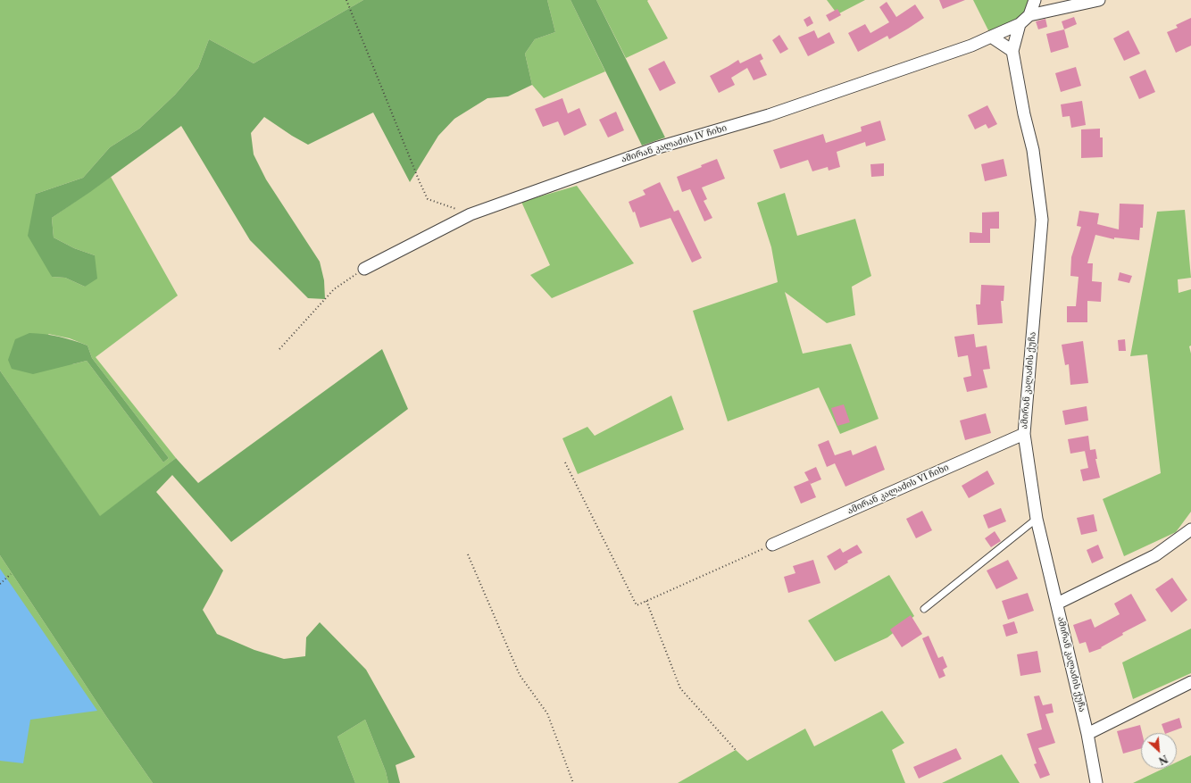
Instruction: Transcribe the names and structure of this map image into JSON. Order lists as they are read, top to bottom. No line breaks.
{"streets":{"street":["ამირან კალაძის IV ჩიხი","ამირან კალაძის ქუჩა","ამირან კალაძის VI ჩიხი"]},"crossings":[["ამირან კალაძის IV ჩიხი","ამირან კალაძის ქუჩა"],["ამირან კალაძის ქუჩა","ამირან კალაძის VI ჩიხი"]],"north":"bottom right"}
